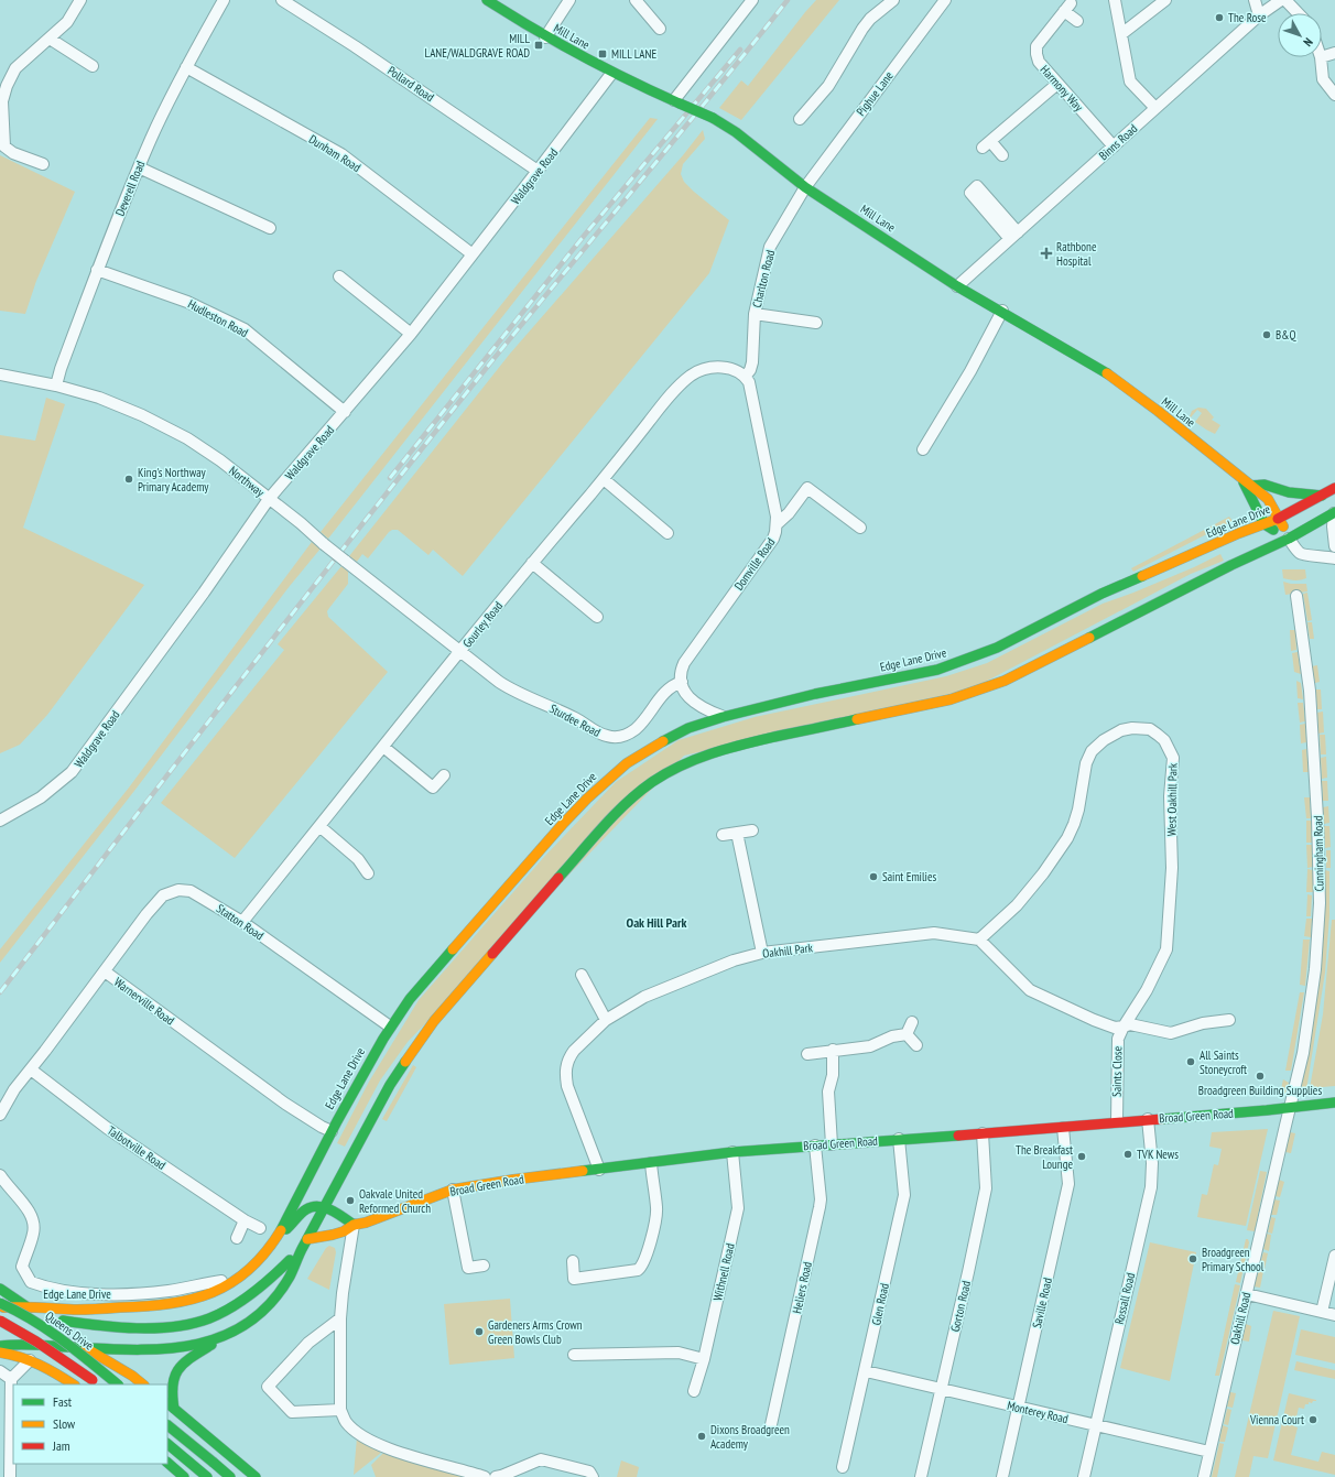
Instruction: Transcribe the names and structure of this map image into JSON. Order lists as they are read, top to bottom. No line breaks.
{"streets":{"main road":["Mill Lane","Edge Lane Drive","Broad Green Road","Queens Drive"],"street":["Pollard Road","Harmony Way","Pighue Lane","Binns Road","Dunham Road","Waldgrave Road","Deverell Road","Charlton Road","Hudleston Road","Northway","Domville Road","Gourley Road","Sturdee Road","West Oakhill Park","Cunningham Road","Statton Road","Oakhill Park","Warnerville Road","Saints Close","Talbotville Road","Withnell Road","Heliers Road","Rossall Road","Saville Road","Glen Road","Gorton Road","Oakhill Road","Monterey Road"]},"crossings":[["Mill Lane","Pighue Lane"],["Mill Lane","Binns Road"],["Mill Lane","Waldgrave Road"],["Mill Lane","Charlton Road"],["Mill Lane","Edge Lane Drive"],["Pollard Road","Waldgrave Road"],["Harmony Way","Binns Road"],["Pighue Lane","Charlton Road"],["Dunham Road","Waldgrave Road"],["Dunham Road","Deverell Road"],["Waldgrave Road","Hudleston Road"],["Waldgrave Road","Northway"],["Deverell Road","Hudleston Road"],["Deverell Road","Northway"],["Charlton Road","Domville Road"],["Charlton Road","Gourley Road"],["Northway","Gourley Road"],["Northway","Sturdee Road"],["Edge Lane Drive","Statton Road"],["Edge Lane Drive","Warnerville Road"],["Domville Road","Gourley Road"],["Domville Road","Sturdee Road"],["Gourley Road","Sturdee Road"],["Gourley Road","Statton Road"],["West Oakhill Park","Oakhill Park"],["West Oakhill Park","Saints Close"],["Cunningham Road","Broad Green Road"],["Cunningham Road","Oakhill Road"],["Statton Road","Warnerville Road"],["Oakhill Park","Broad Green Road"],["Warnerville Road","Talbotville Road"],["Saints Close","Broad Green Road"],["Broad Green Road","Withnell Road"],["Broad Green Road","Heliers Road"],["Broad Green Road","Rossall Road"],["Broad Green Road","Saville Road"],["Broad Green Road","Glen Road"],["Broad Green Road","Gorton Road"],["Broad Green Road","Oakhill Road"],["Rossall Road","Monterey Road"],["Saville Road","Monterey Road"],["Glen Road","Monterey Road"],["Gorton Road","Monterey Road"],["Oakhill Road","Monterey Road"]],"districts":["Oak Hill Park"],"places":{"other":["The Rose","B&Q","King's Northway Primary Academy","Saint Emilies","All Saints Stoneycroft","Broadgreen Building Supplies","TVK News","The Breakfast Lounge","Oakvale United Reformed Church","Broadgreen Primary School","Gardeners Arms Crown Green Bowls Club","Vienna Court","Dixons Broadgreen Academy"],"transit":["MILL LANE/WALDGRAVE ROAD","MILL LANE"],"health":["Rathbone Hospital"]},"legend":["Fast","Slow","Jam"],"north":"bottom right"}
